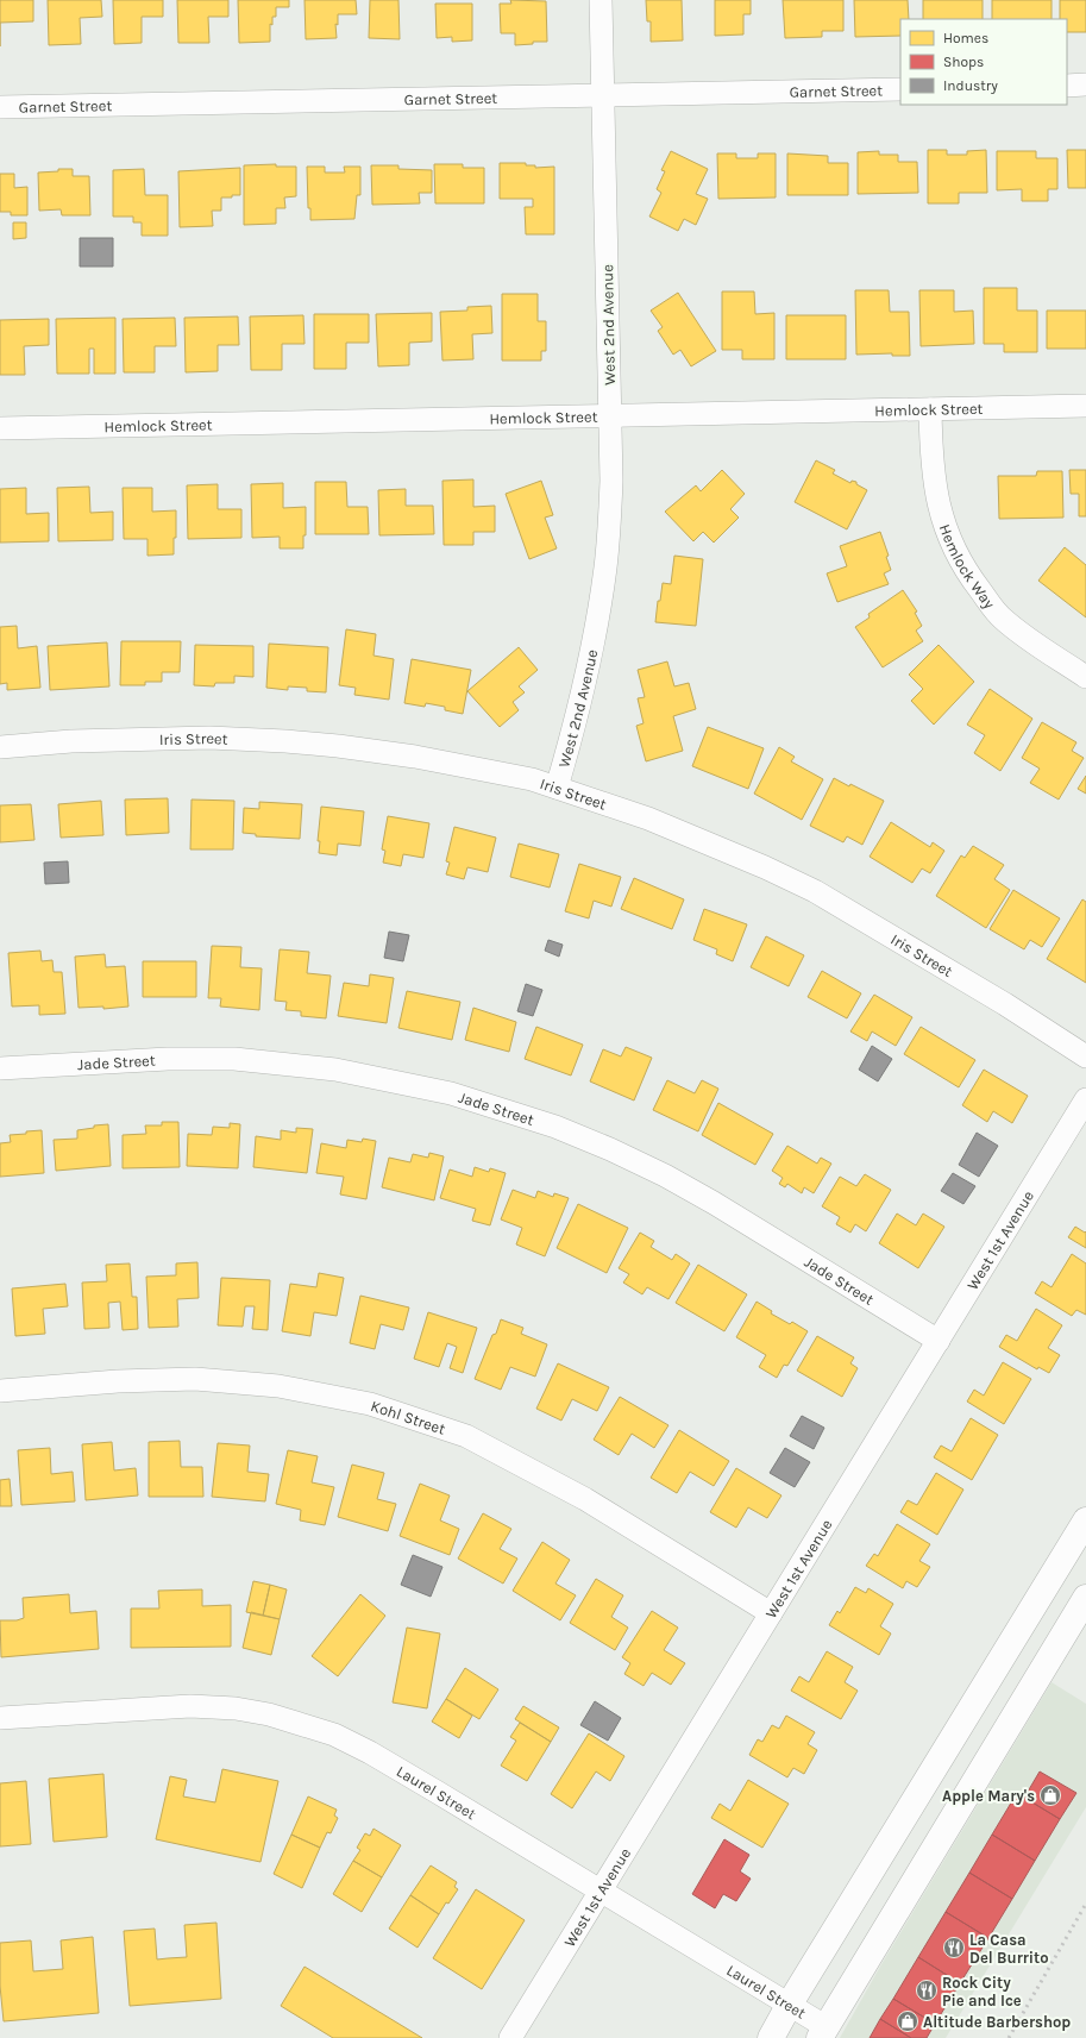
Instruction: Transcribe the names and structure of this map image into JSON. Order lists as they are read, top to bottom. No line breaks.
{"streets":{"street":["Garnet Street","West 2nd Avenue","Hemlock Street","Hemlock Way","Iris Street","Jade Street","West 1st Avenue","Kohl Street","Laurel Street"]},"crossings":[["Garnet Street","West 2nd Avenue"],["West 2nd Avenue","Hemlock Street"],["West 2nd Avenue","Iris Street"],["Hemlock Street","Hemlock Way"],["Jade Street","West 1st Avenue"],["West 1st Avenue","Kohl Street"],["West 1st Avenue","Laurel Street"]],"places":{"shop":["Apple Mary's","Altitude Barbershop"],"restaurant":["La Casa Del Burrito","Rock City Pie and Ice"]},"legend":["Homes","Shops","Industry"]}
